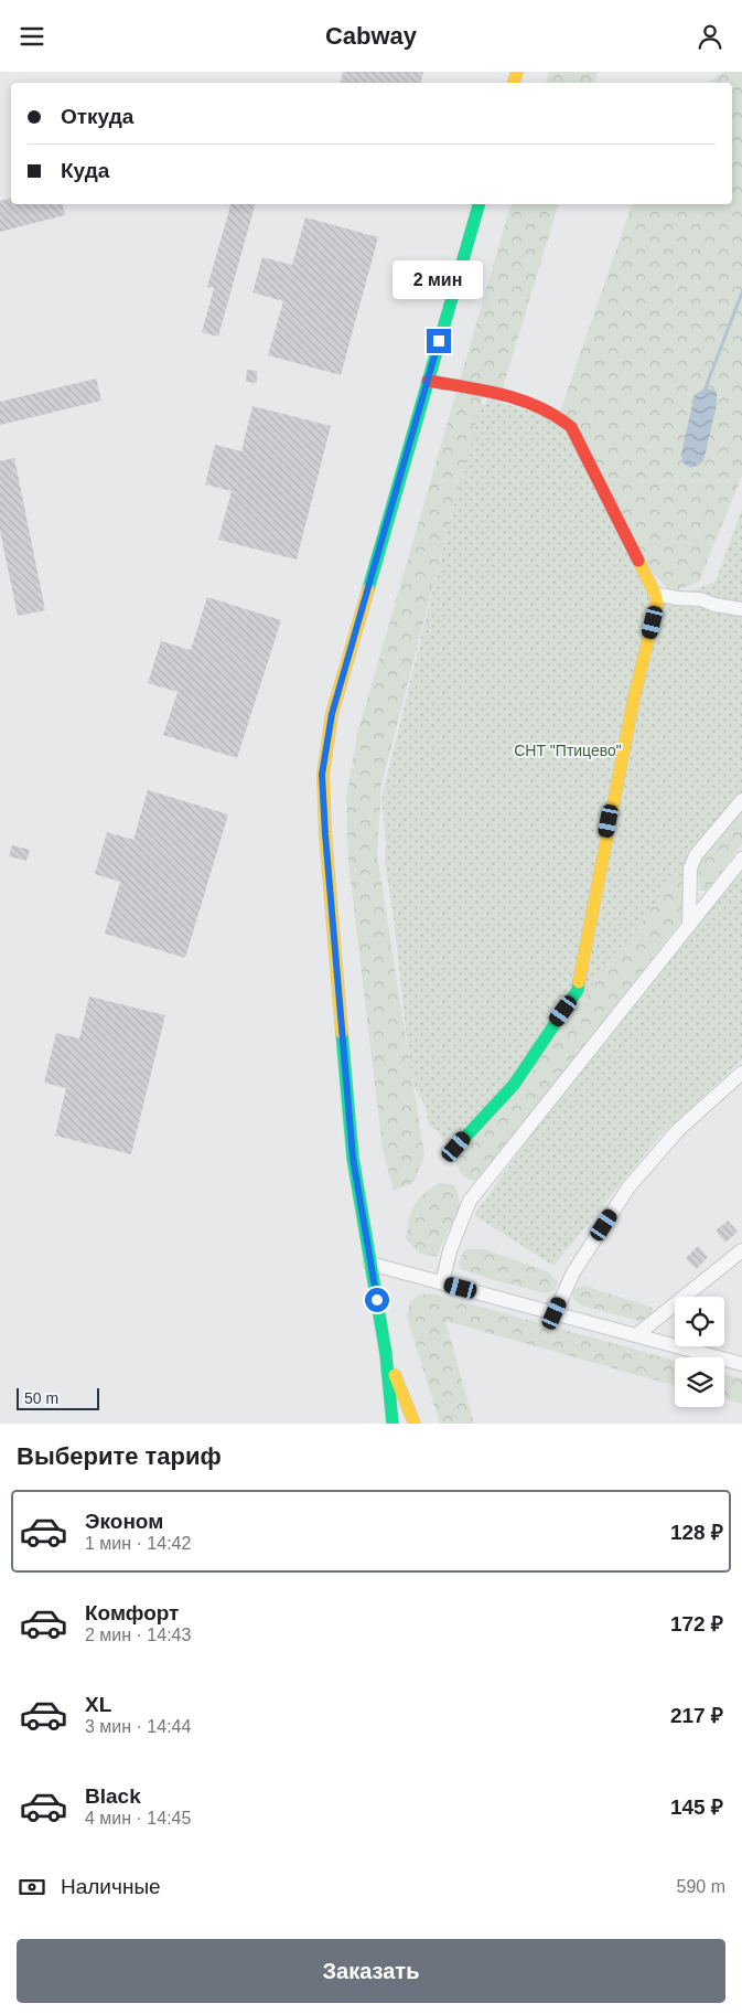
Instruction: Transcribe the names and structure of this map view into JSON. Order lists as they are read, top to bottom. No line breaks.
{"parks":["СНТ \"Птицево\""],"scale_bar":"50 m","page":{"header":"Cabway","banner":["Откуда","Куда"],"bubble":"2 мин","scale":"50 m","heading":"Выберите тариф","list":[{"name":"Эконом","note":"1 мин · 14:42","value":"128 ₽"},{"name":"Комфорт","note":"2 мин · 14:43","value":"172 ₽"},{"name":"XL","note":"3 мин · 14:44","value":"217 ₽"},{"name":"Black","note":"4 мин · 14:45","value":"145 ₽"}],"pay":["Наличные","590 m"],"buttons":"Заказать"}}
